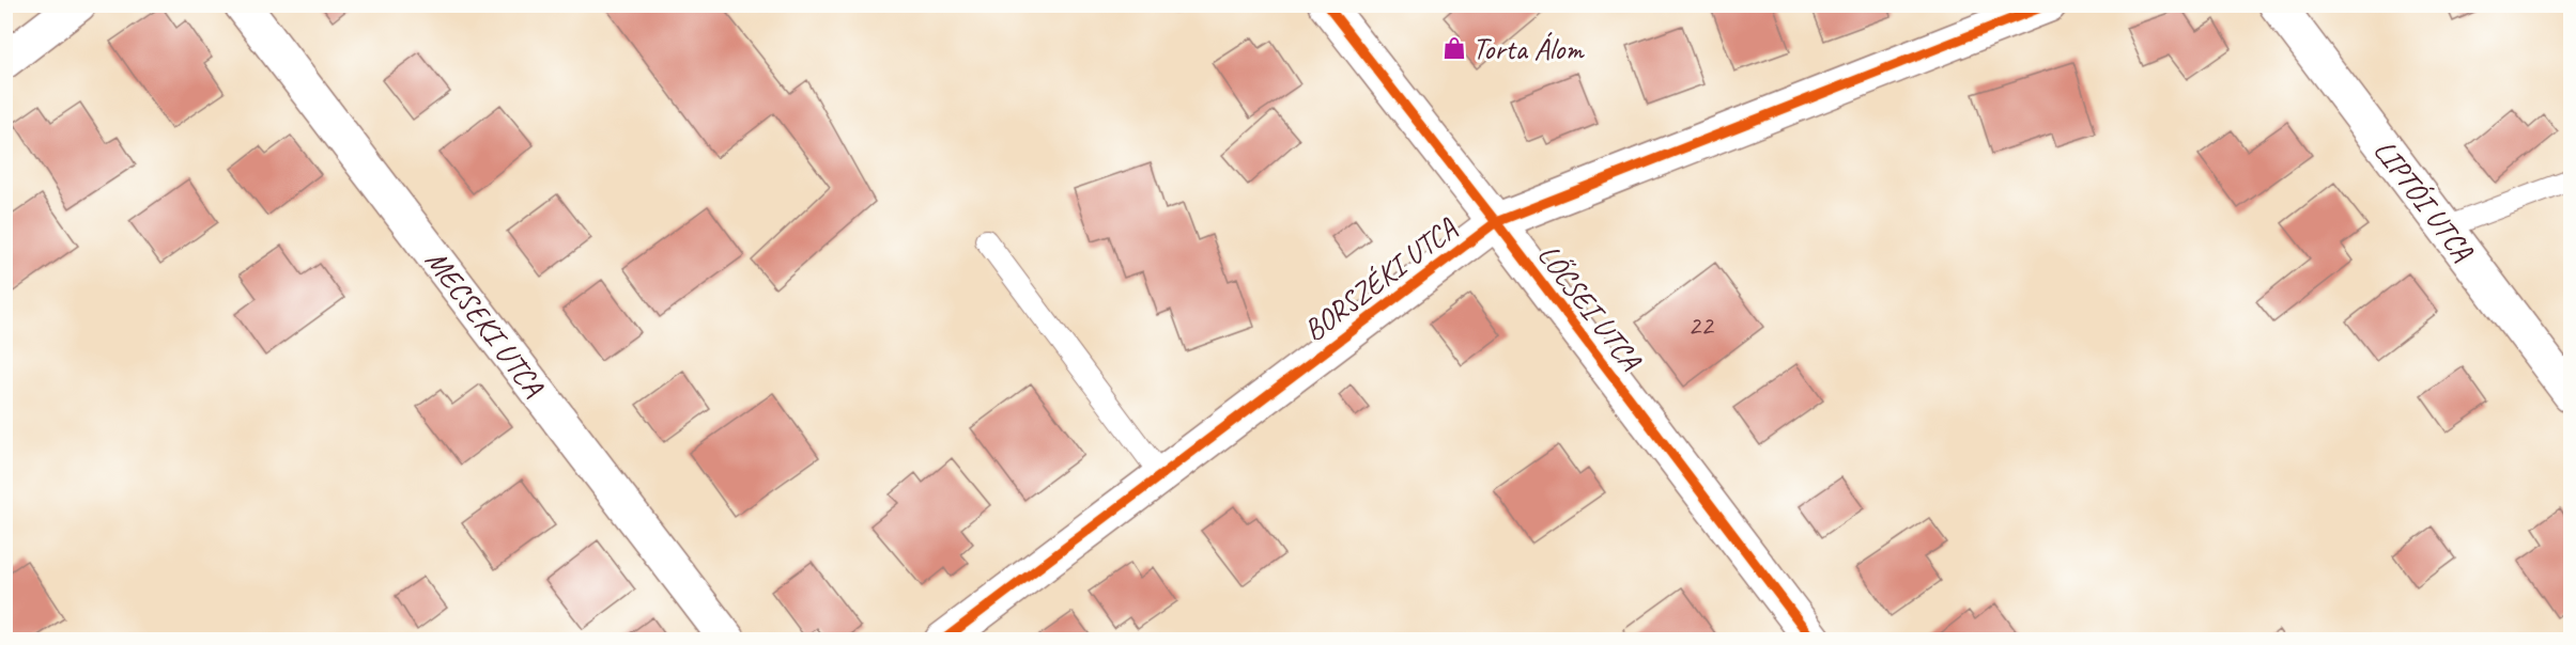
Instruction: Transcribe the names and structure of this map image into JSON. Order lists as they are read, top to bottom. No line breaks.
{"streets":{"street":["LIPTÓI UTCA","BORSZÉKI UTCA","LŐCSEI UTCA","MECSEKI UTCA"]},"crossings":[["BORSZÉKI UTCA","LŐCSEI UTCA"]],"places":{"shop":["Torta Álom"]},"house_numbers":["22"]}
